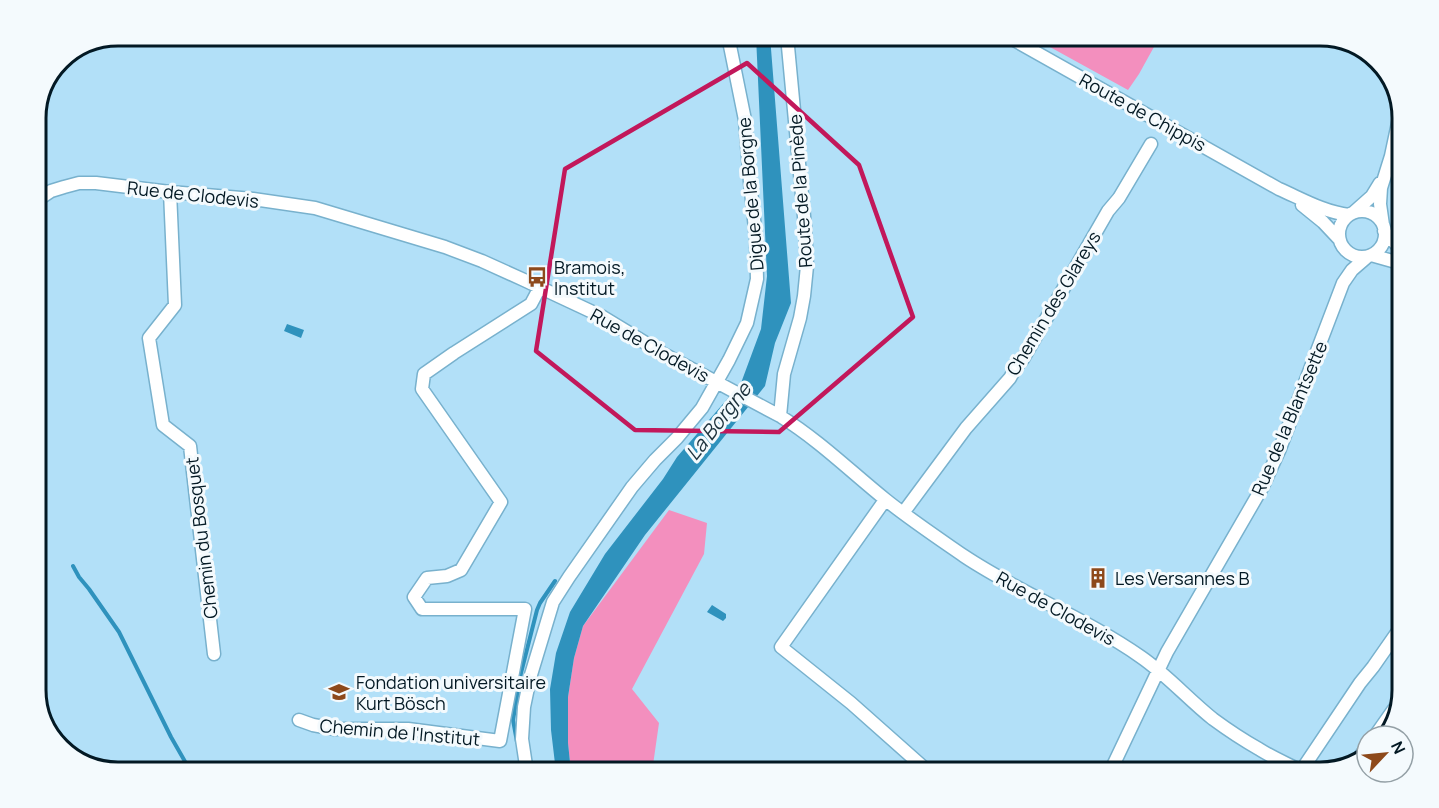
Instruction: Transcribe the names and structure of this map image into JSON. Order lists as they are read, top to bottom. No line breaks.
{"streets":{"street":["Route de Chippis","Route de la Pinède","Rue de Clodevis","Digue de la Borgne","Chemin des Glareys","Rue de la Blantsette","Chemin du Bosquet","Chemin de l'Institut"]},"crossings":[["Route de Chippis","Rue de la Blantsette"],["Route de la Pinède","Rue de Clodevis"],["Rue de Clodevis","Digue de la Borgne"],["Rue de Clodevis","Chemin des Glareys"],["Rue de Clodevis","Rue de la Blantsette"],["Rue de Clodevis","Chemin du Bosquet"],["Rue de Clodevis","Chemin de l'Institut"]],"water":["La Borgne"],"places":{"bus stop":["Bramois, Institut"],"building":["Les Versannes B"],"school or university":["Fondation universitaire Kurt Bösch"]},"north":"top right"}
